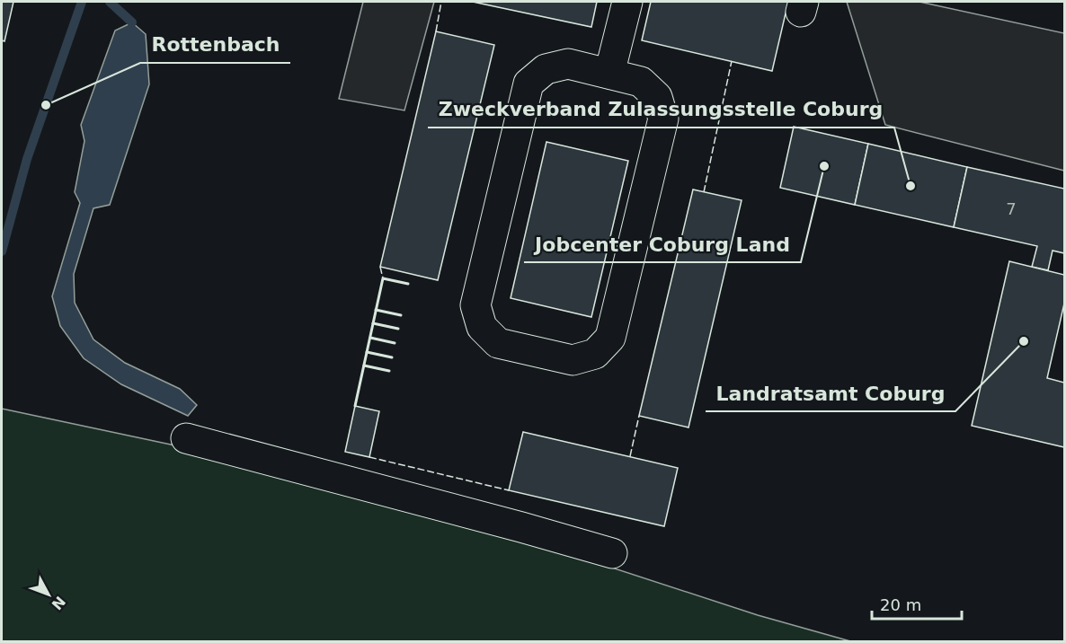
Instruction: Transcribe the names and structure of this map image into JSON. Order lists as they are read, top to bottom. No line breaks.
{"places":["Rottenbach","Jobcenter Coburg Land","Zweckverband Zulassungsstelle Coburg","Landratsamt Coburg"],"house_numbers":["7"],"scale_bar":"20 m","north":"bottom right"}
